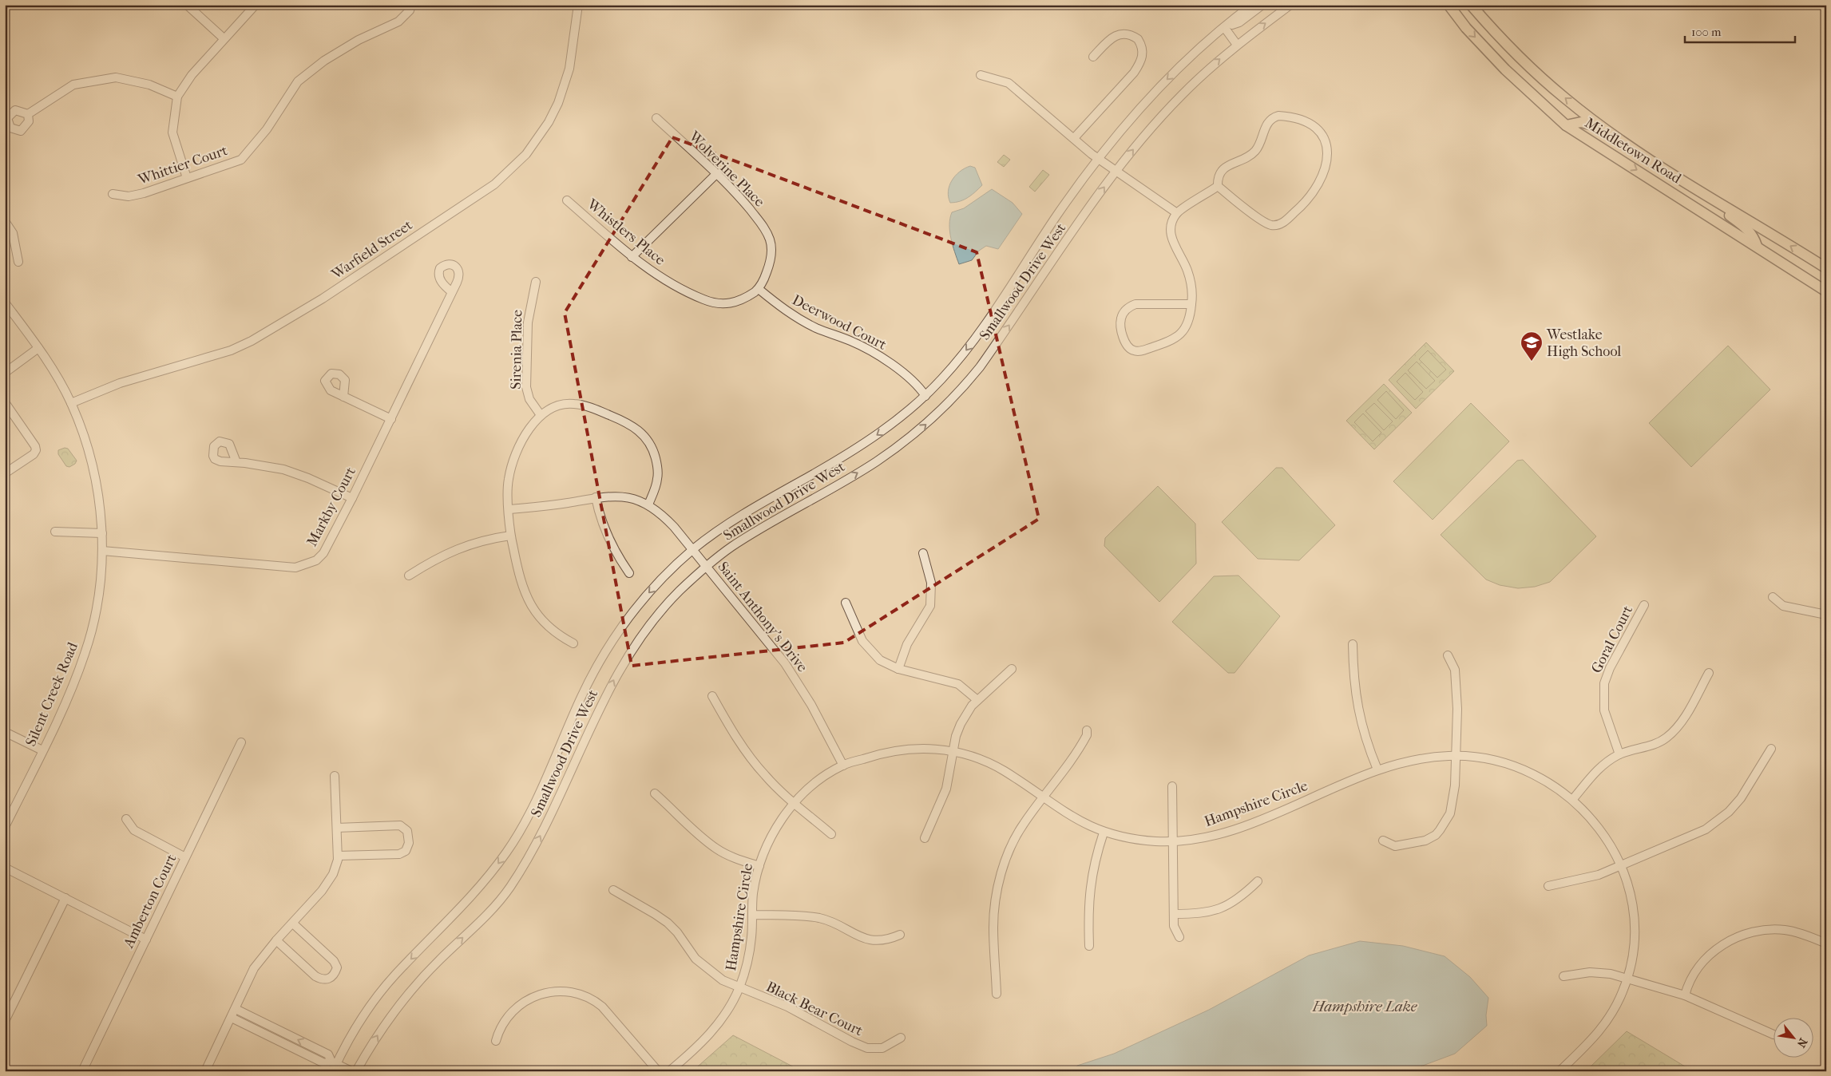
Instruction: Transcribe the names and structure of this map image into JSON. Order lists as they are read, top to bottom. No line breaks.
{"streets":{"main road":["Middletown Road"],"street":["Whittier Court","Wolverine Place","Whistlers Place","Warfield Street","Smallwood Drive West","Deerwood Court","Sirenia Place","Markby Court","Saint Anthony's Drive","Goral Court","Silent Creek Road","Hampshire Circle","Amberton Court","Black Bear Court"]},"crossings":[["Wolverine Place","Whistlers Place"],["Wolverine Place","Deerwood Court"],["Whistlers Place","Deerwood Court"],["Warfield Street","Silent Creek Road"],["Smallwood Drive West","Deerwood Court"],["Smallwood Drive West","Saint Anthony's Drive"],["Markby Court","Silent Creek Road"],["Saint Anthony's Drive","Hampshire Circle"],["Hampshire Circle","Black Bear Court"]],"water":["Hampshire Lake"],"places":{"school or university":["Westlake High School"]},"scale_bar":"100 m","north":"bottom right"}
